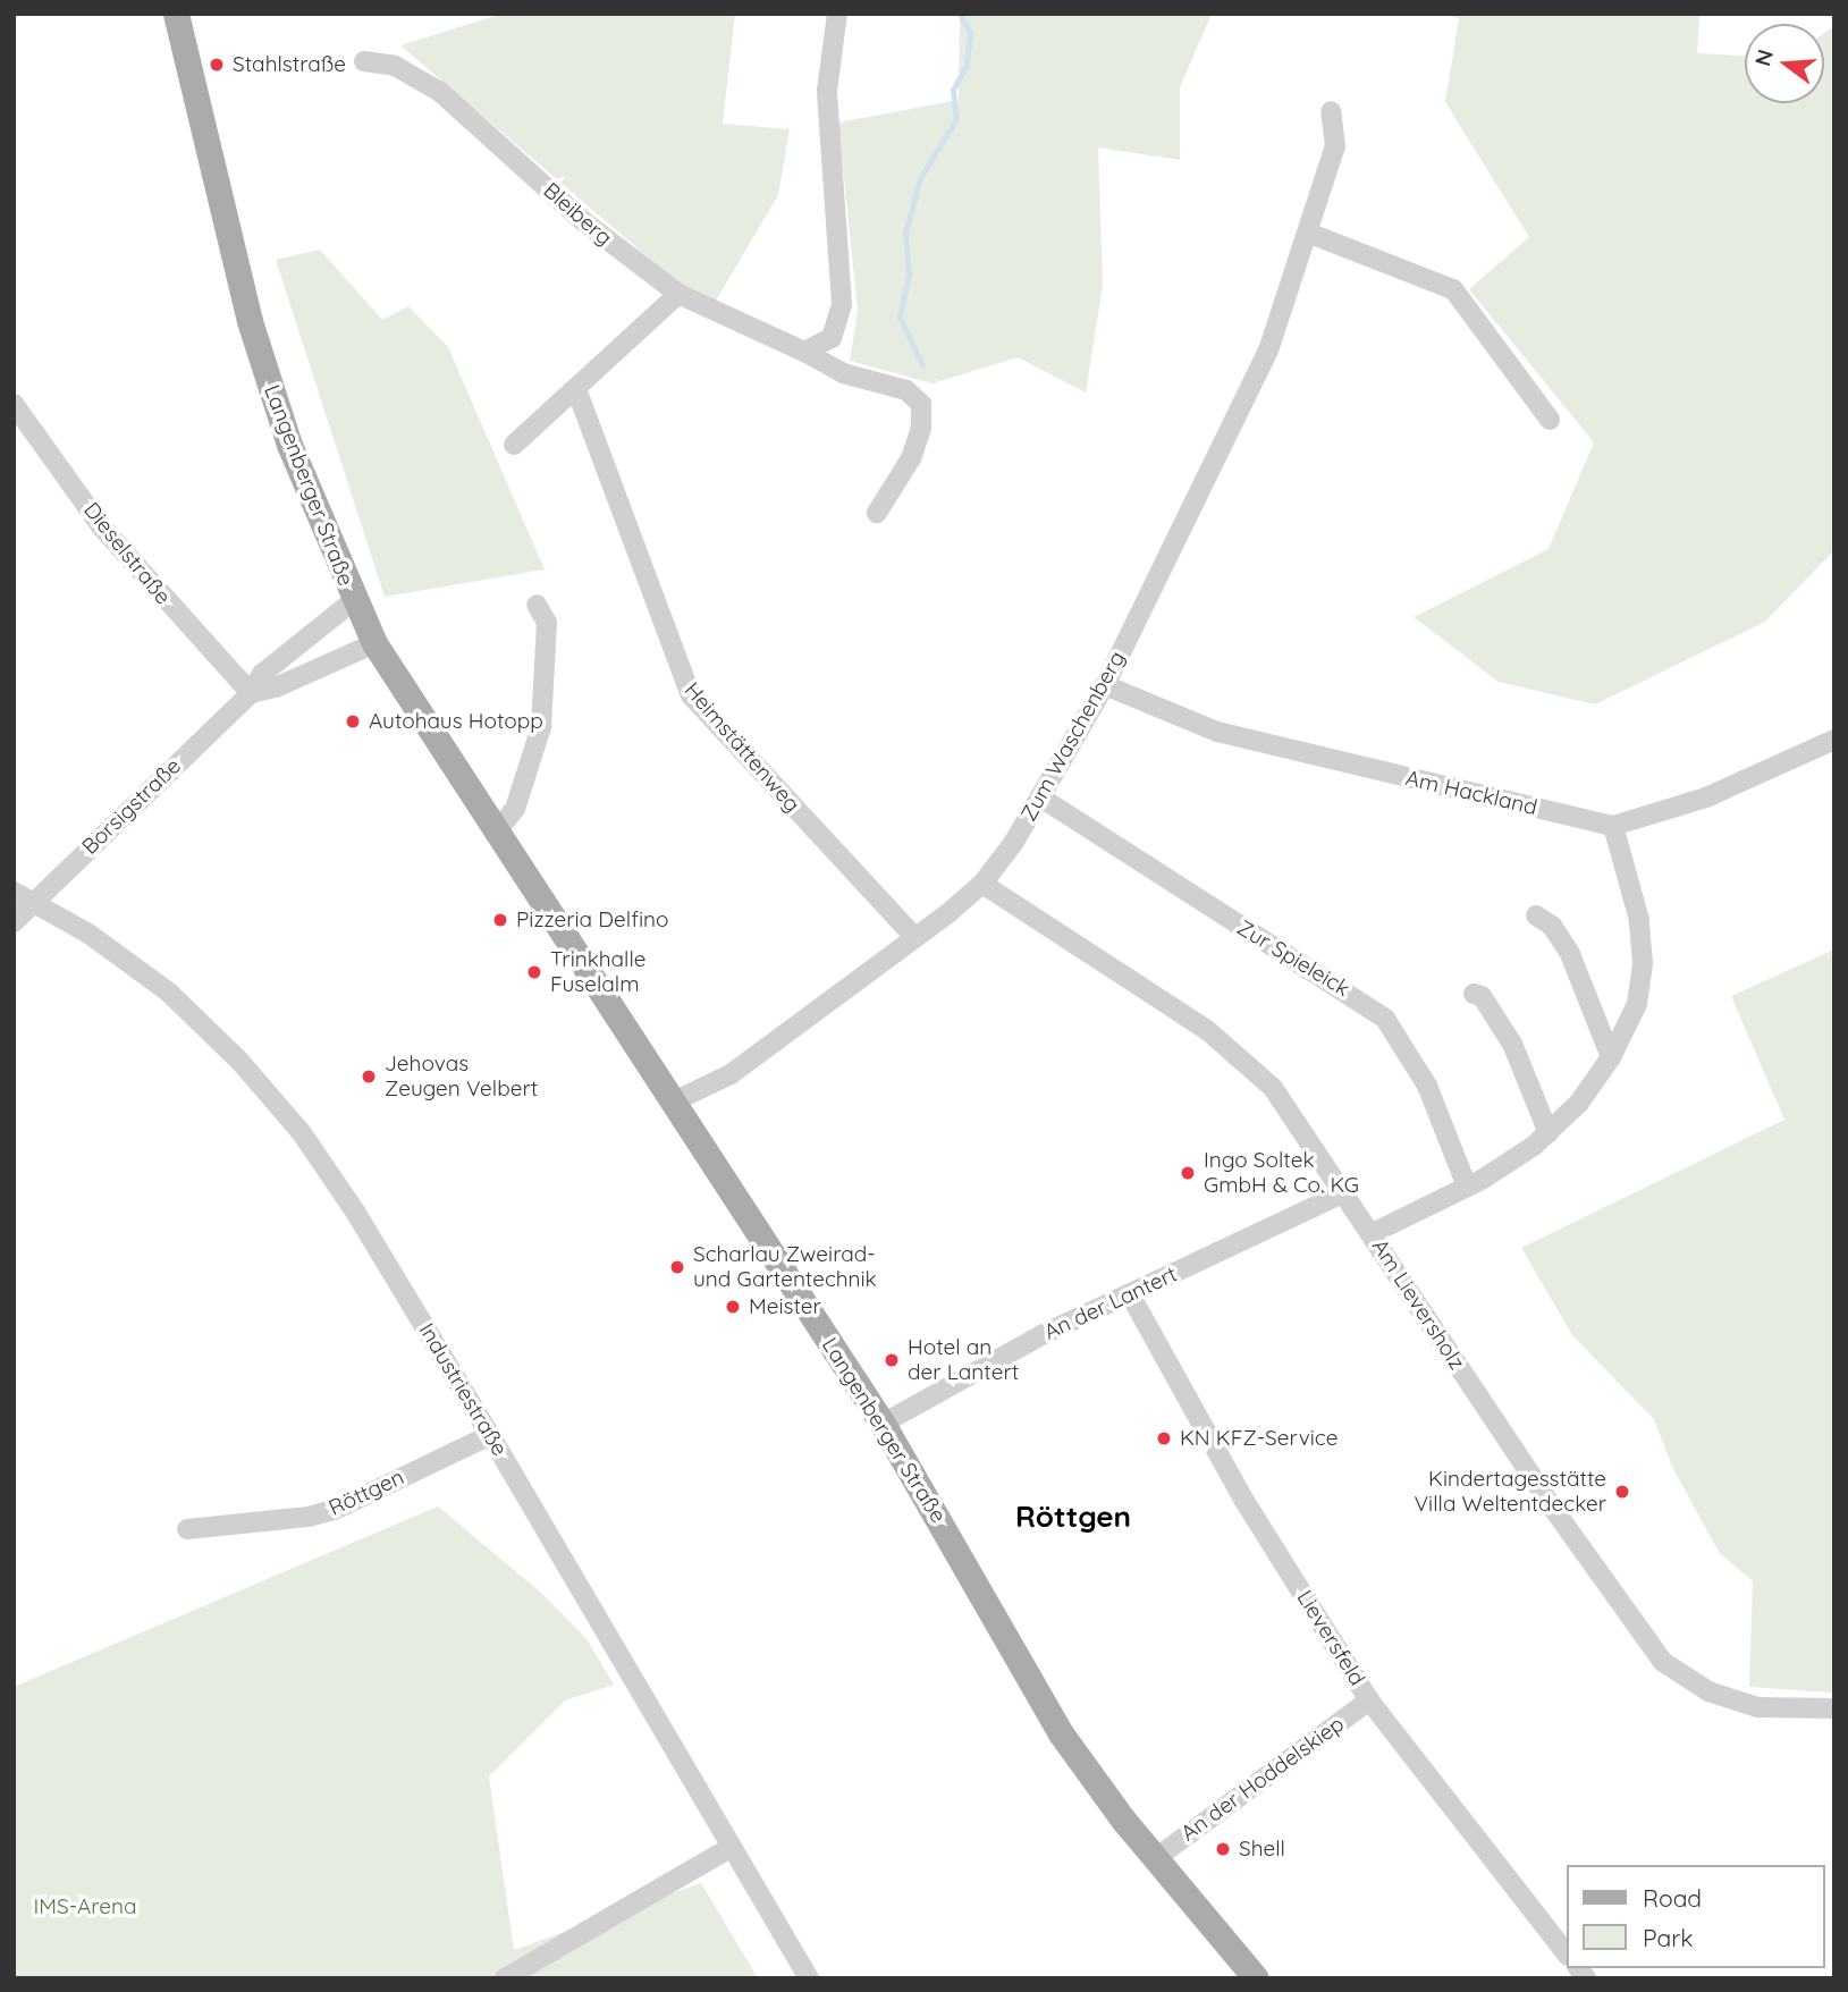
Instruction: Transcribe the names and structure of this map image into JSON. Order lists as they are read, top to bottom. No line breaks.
{"streets":{"main road":["Langenberger Straße"],"street":["Bleiberg","Dieselstraße","Zum Waschenberg","Heimstättenweg","Am Hackland","Borsigstraße","Zur Spieleick","An der Lantert","Am Lieversholz","Industriestraße","Röttgen","Lieversfeld","An der Hoddelskiep"]},"crossings":[["Langenberger Straße","Zum Waschenberg"],["Langenberger Straße","Borsigstraße"],["Langenberger Straße","An der Lantert"],["Langenberger Straße","An der Hoddelskiep"],["Dieselstraße","Borsigstraße"],["Zum Waschenberg","Heimstättenweg"],["Zum Waschenberg","Am Hackland"],["Zum Waschenberg","Zur Spieleick"],["Zum Waschenberg","Am Lieversholz"],["Borsigstraße","Industriestraße"],["An der Lantert","Am Lieversholz"],["An der Lantert","Lieversfeld"],["Industriestraße","Röttgen"],["Lieversfeld","An der Hoddelskiep"]],"districts":["Röttgen"],"parks":["IMS-Arena"],"places":["Stahlstraße","Autohaus Hotopp","Pizzeria Delfino","Trinkhalle Fuselalm","Jehovas Zeugen Velbert","Ingo Soltek GmbH & Co. KG","Scharlau Zweirad- und Gartentechnik","Meister","Hotel an der Lantert","KN KFZ-Service","Kindertagesstätte Villa Weltentdecker","Shell"],"legend":["Road","Park"],"north":"left"}
